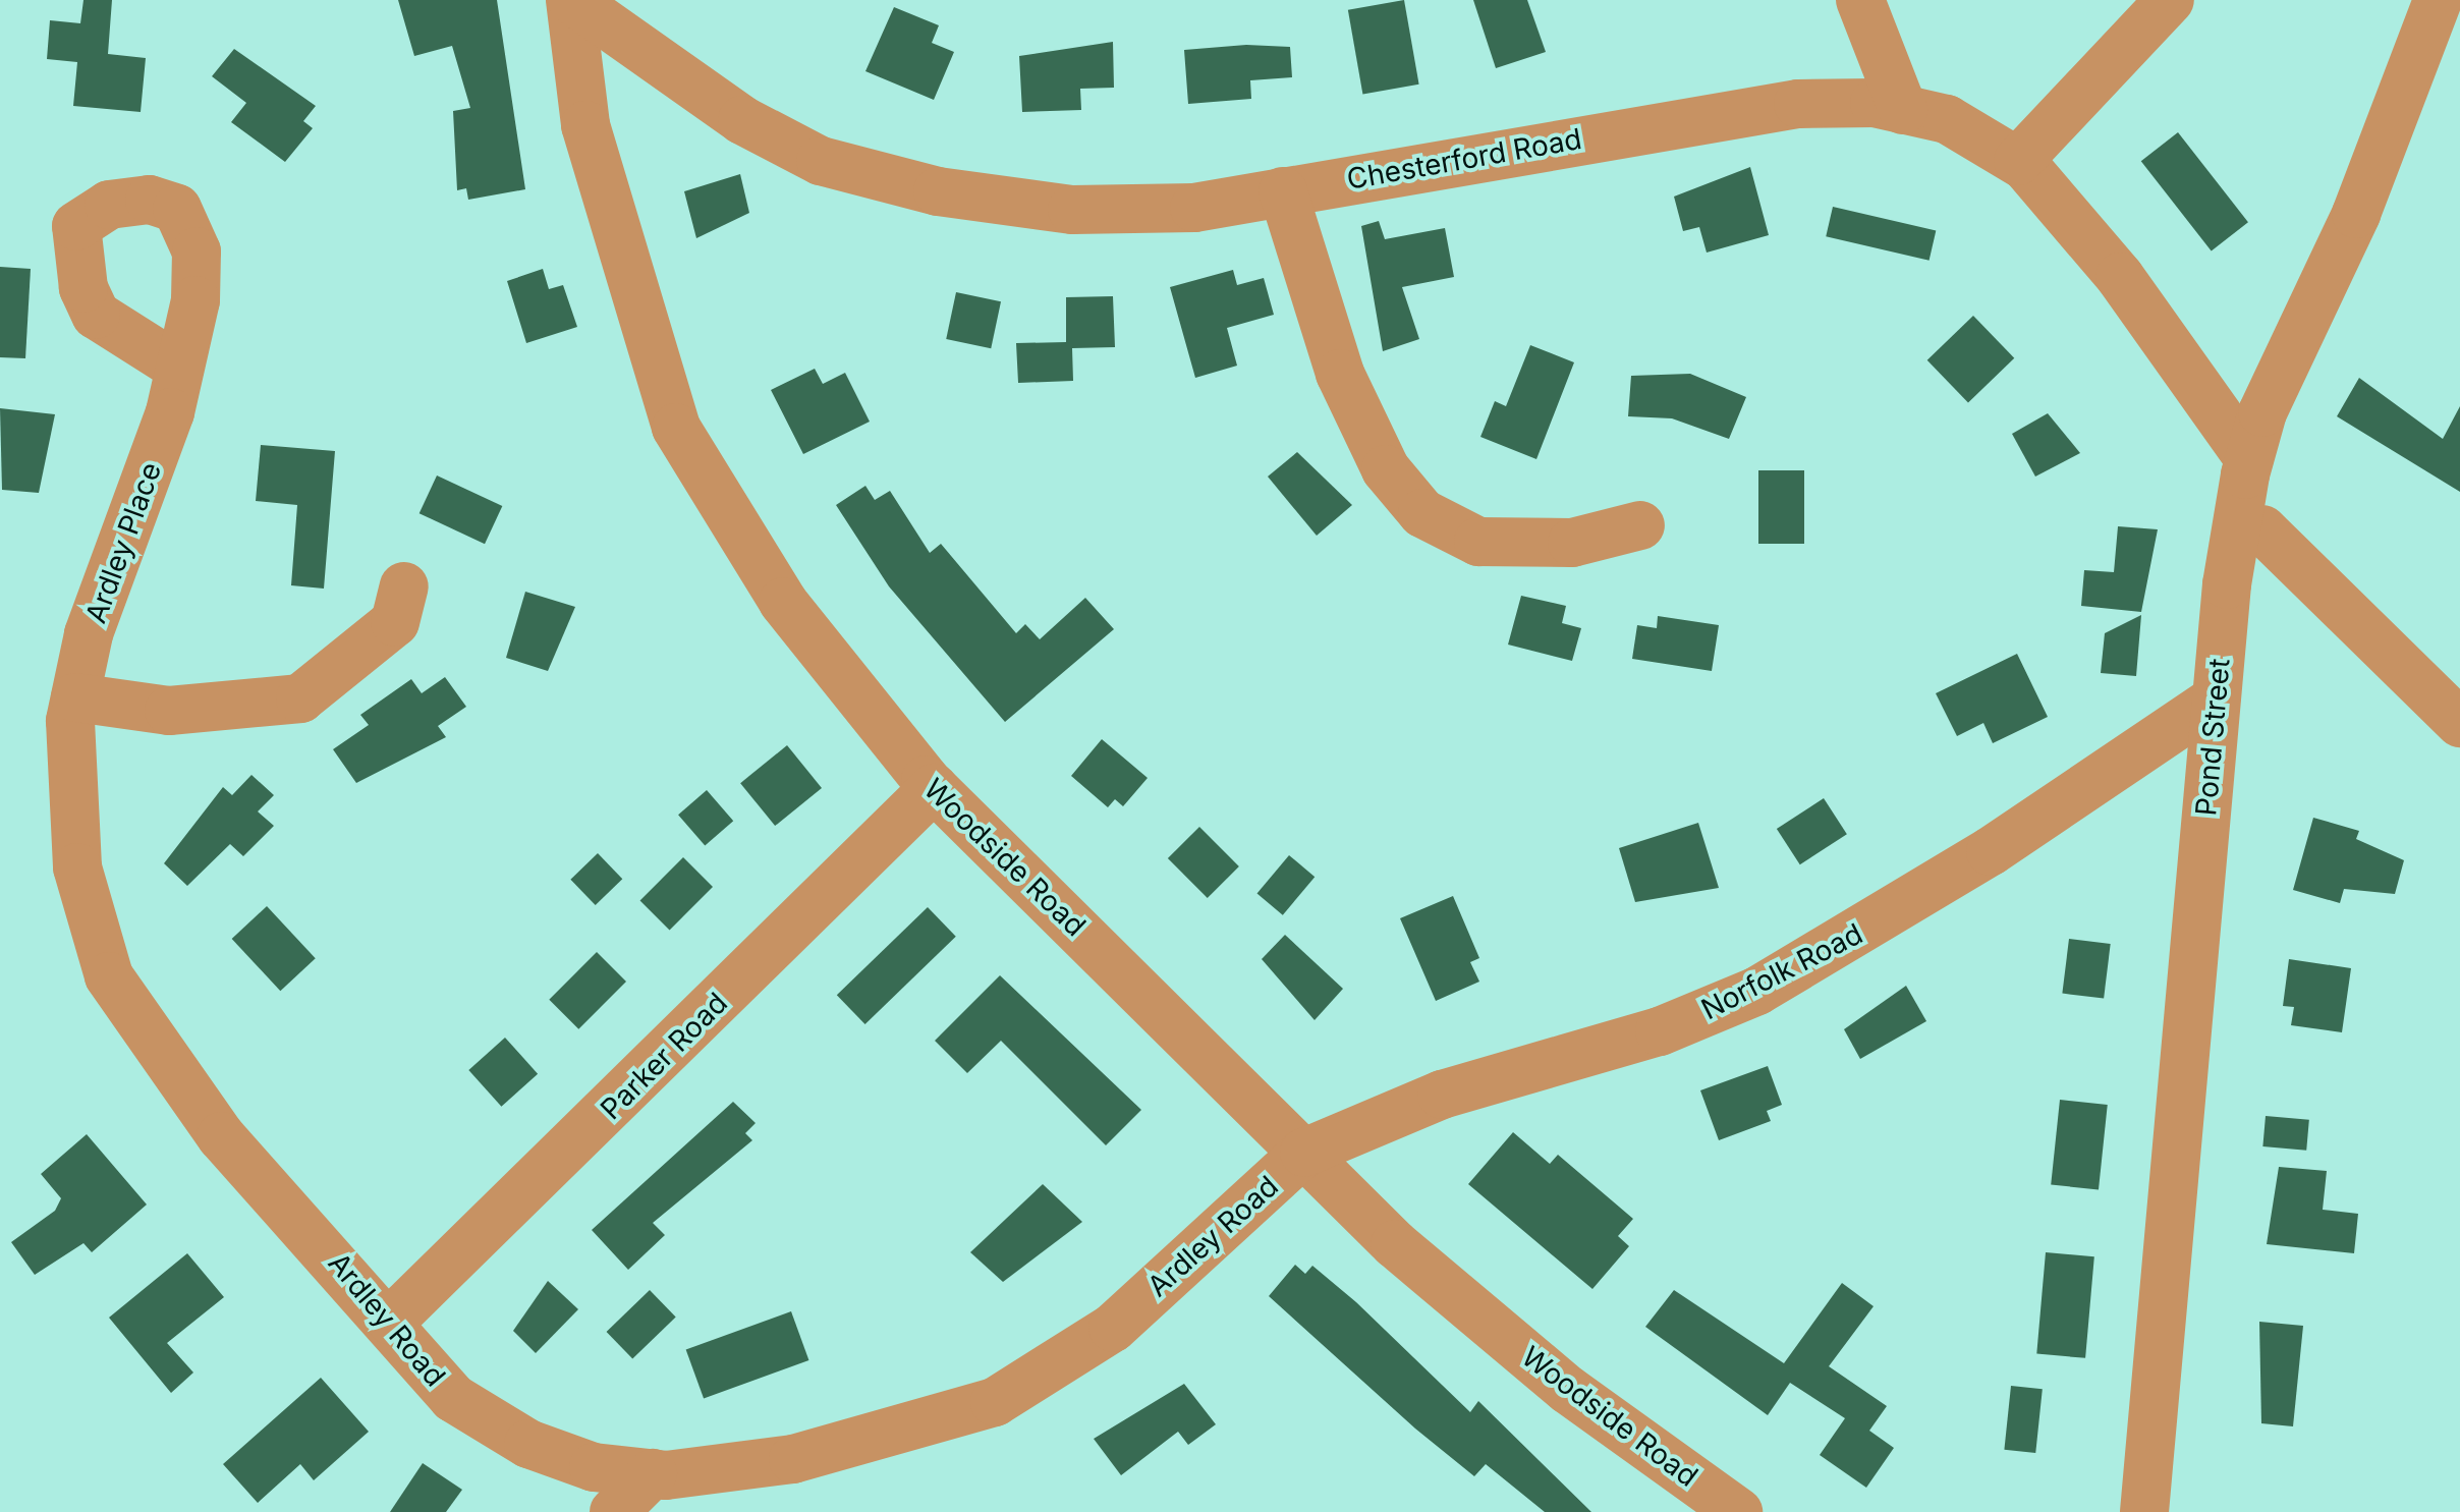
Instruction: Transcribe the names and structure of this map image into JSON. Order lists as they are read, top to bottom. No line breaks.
{"streets":{"street":["Chesterford Road","Ardley Place","Pond Street","Woodside Road","Norfolk Road","Parker Road","Ardley Road"]},"crossings":[["Chesterford Road","Pond Street"],["Chesterford Road","Woodside Road"],["Ardley Place","Ardley Road"],["Pond Street","Norfolk Road"],["Woodside Road","Norfolk Road"],["Woodside Road","Parker Road"],["Woodside Road","Ardley Road"],["Norfolk Road","Ardley Road"],["Parker Road","Ardley Road"]]}
